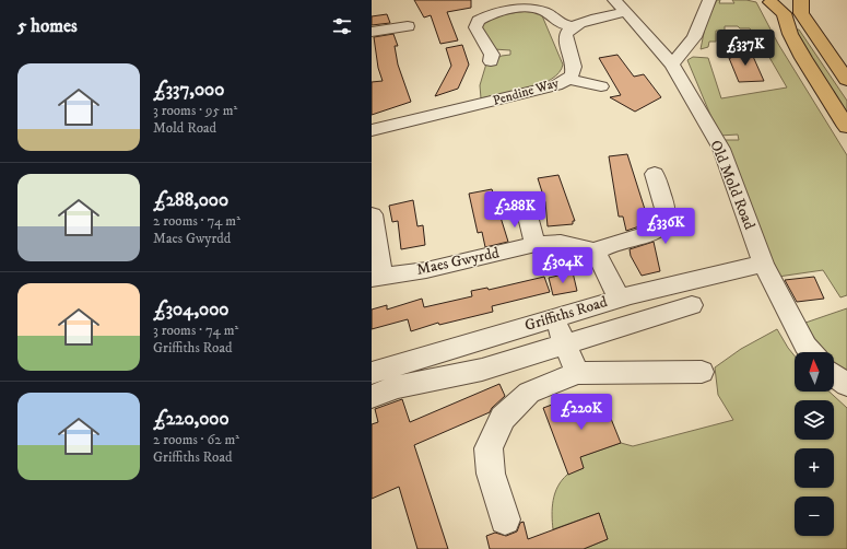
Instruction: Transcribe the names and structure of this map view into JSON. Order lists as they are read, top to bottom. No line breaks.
{"streets":{"street":["Pendine Way","Old Mold Road","Maes Gwyrdd","Griffiths Road"]},"crossings":[["Old Mold Road","Griffiths Road"]],"north":"top","page":{"heading":"5 homes","price":["£337K","£288K","£336K","£304K","£220K"],"list":[{"name":"£337,000","note":"3 rooms · 95 m² · Mold Road"},{"name":"£288,000","note":"2 rooms · 74 m² · Maes Gwyrdd"},{"name":"£304,000","note":"3 rooms · 74 m² · Griffiths Road"},{"name":"£220,000","note":"2 rooms · 62 m² · Griffiths Road"}],"map_buttons":["+","−"]}}
